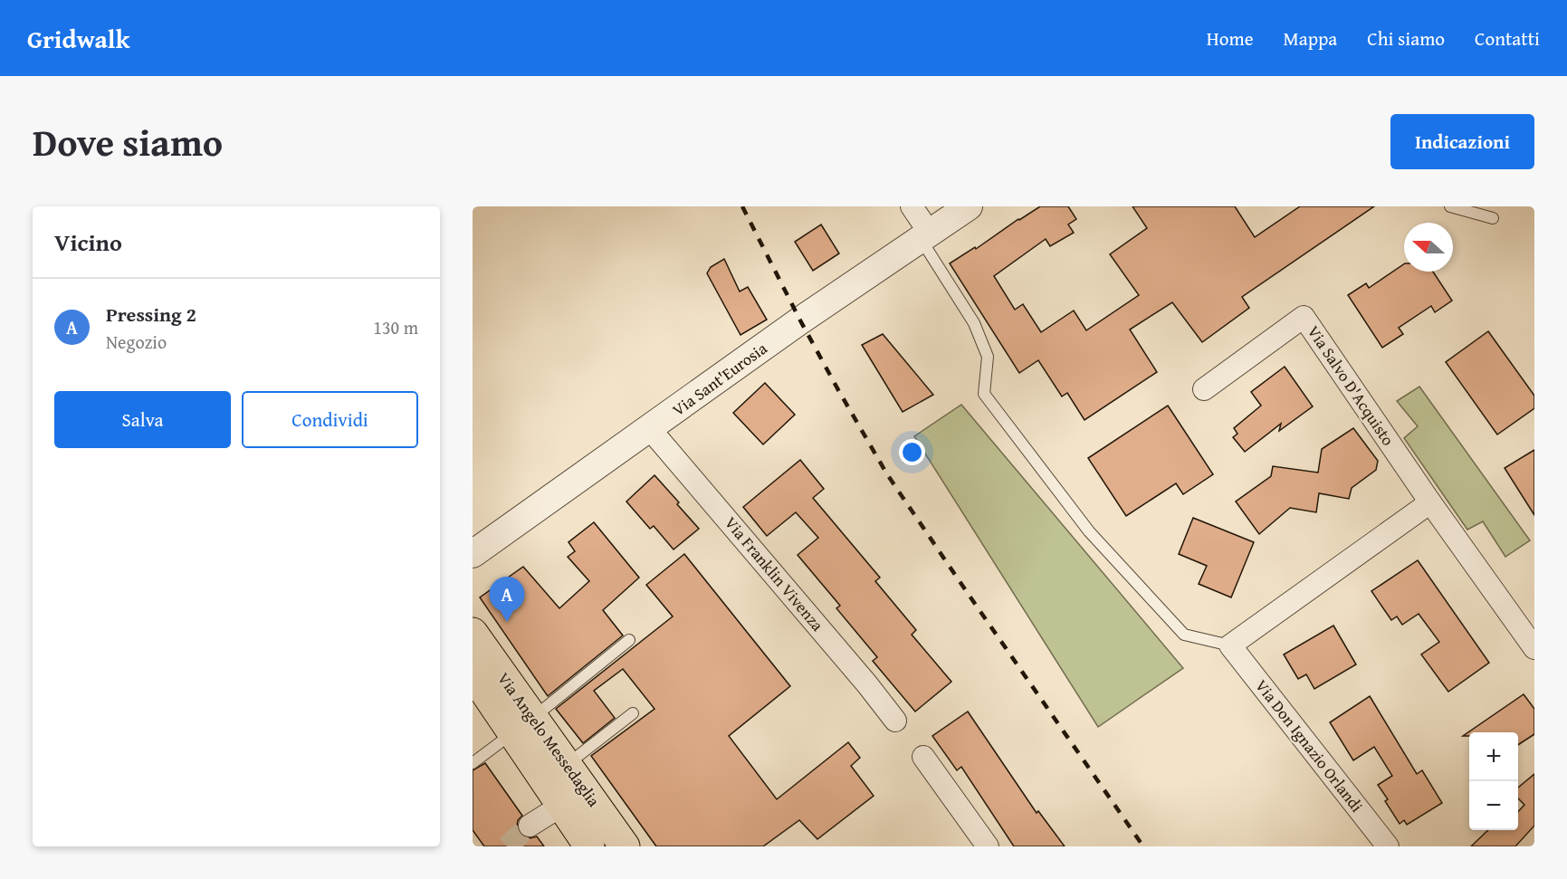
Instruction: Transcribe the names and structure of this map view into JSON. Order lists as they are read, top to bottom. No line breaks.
{"streets":{"main road":["Via Angelo Messedaglia"],"street":["Via Sant'Eurosia","Via Salvo D'Acquisto","Via Franklin Vivenza","Via Don Ignazio Orlandi"]},"crossings":[["Via Sant'Eurosia","Via Franklin Vivenza"]],"north":"left","page":{"header":"Gridwalk","nav":["Home","Mappa","Chi siamo","Contatti"],"title":"Dove siamo","buttons":["Indicazioni",["Salva","Condividi"]],"heading":"Vicino","list":[{"mark":"A","name":"Pressing 2","note":"Negozio","value":"130 m"}],"pins":"A","map_buttons":["+","−"]}}
